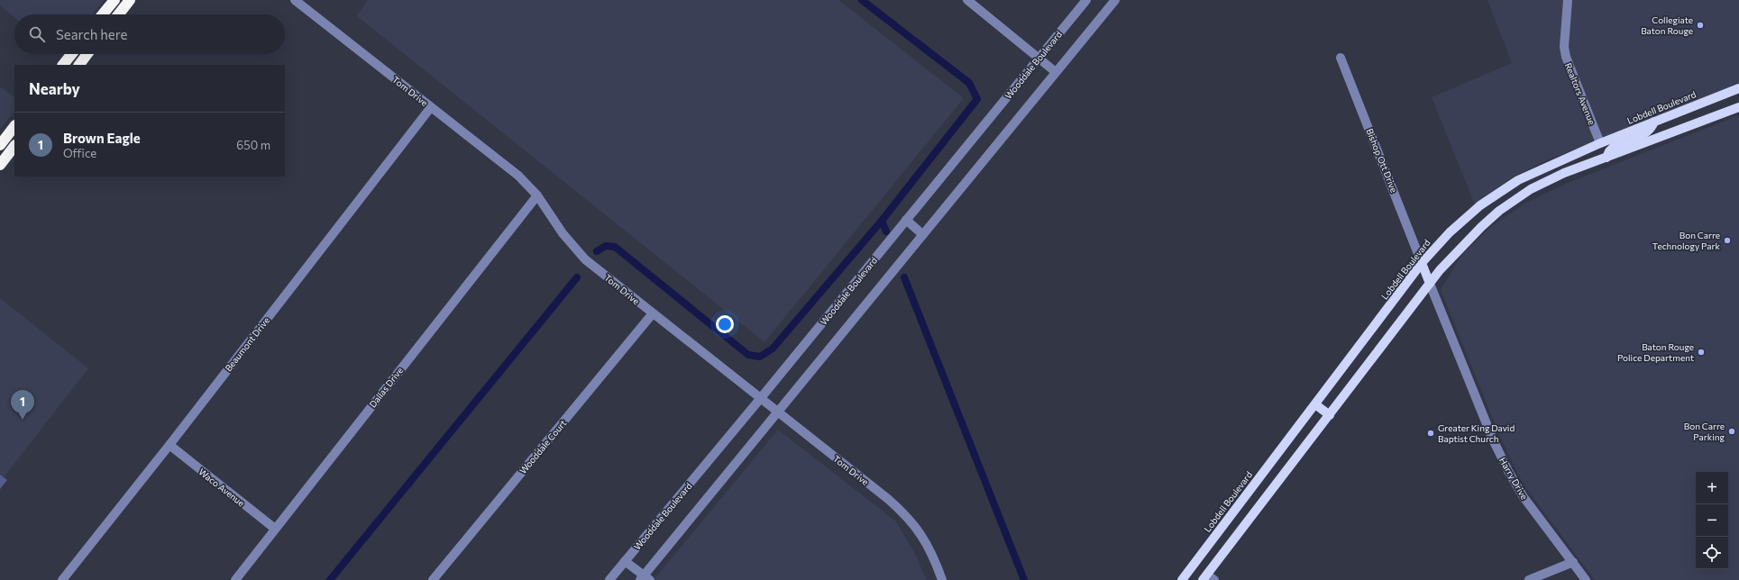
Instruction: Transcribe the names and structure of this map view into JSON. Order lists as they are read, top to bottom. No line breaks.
{"streets":{"main road":["Lobdell Boulevard"],"street":["Wooddale Boulevard","Tom Drive","Realtors Avenue","Bishop Ott Drive","Beaumont Drive","Dallas Drive","Wooddale Court","Harry Drive","Waco Avenue"]},"crossings":[["Wooddale Boulevard","Tom Drive"],["Tom Drive","Beaumont Drive"],["Tom Drive","Dallas Drive"],["Tom Drive","Wooddale Court"],["Realtors Avenue","Lobdell Boulevard"],["Lobdell Boulevard","Bishop Ott Drive"],["Beaumont Drive","Waco Avenue"],["Dallas Drive","Waco Avenue"]],"places":["Collegiate Baton Rouge","Bon Carre Technology Park","Baton Rouge Police Department","Bon Carre Parking","Greater King David Baptist Church"],"page":{"search":"Search here","heading":"Nearby","list":[{"mark":"1","name":"Brown Eagle","note":"Office","value":"650 m"}],"pins":"1","map_buttons":["+","−"]}}
